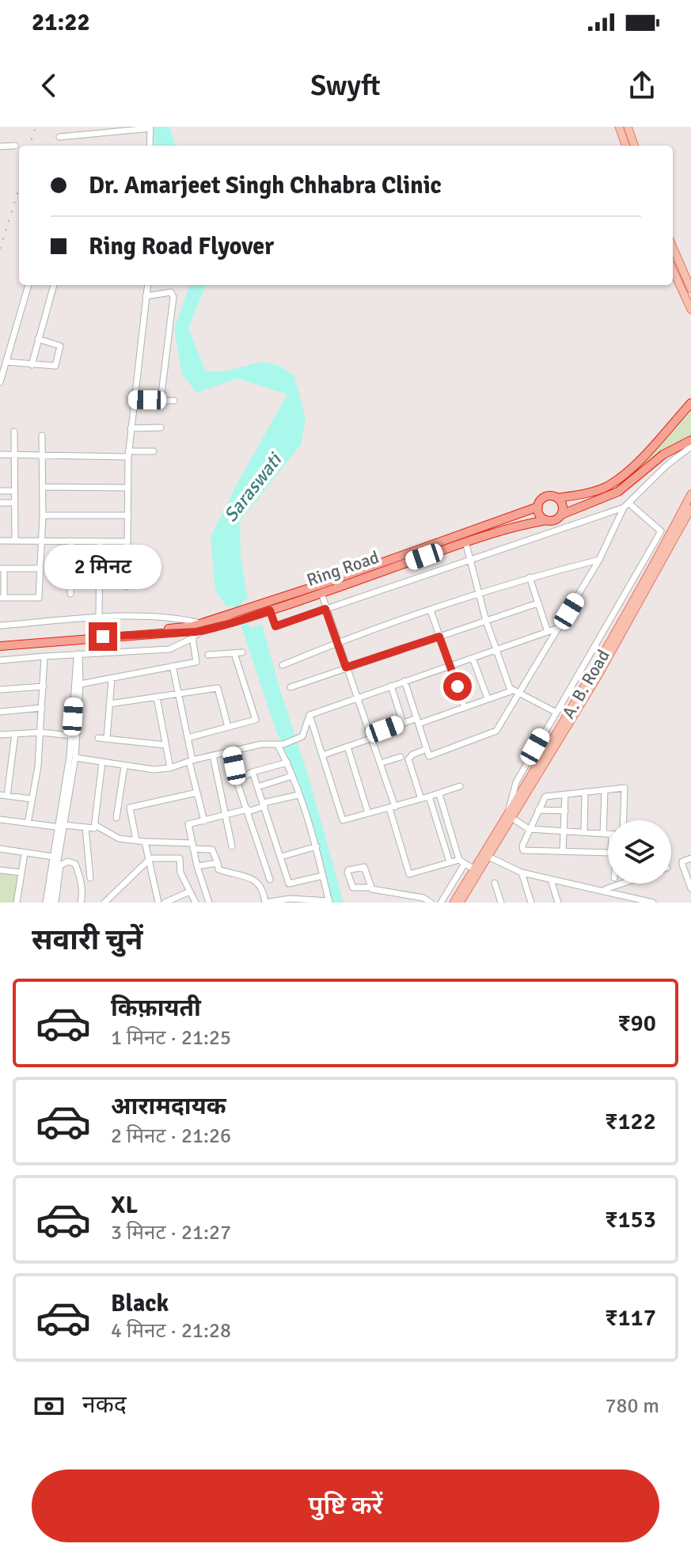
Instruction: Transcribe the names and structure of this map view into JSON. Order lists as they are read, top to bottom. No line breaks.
{"streets":{"highway":["Ring Road"],"main road":["A. B. Road"]},"water":["Saraswati"],"page":{"status":"21:22","header":"Swyft","banner":["Dr. Amarjeet Singh Chhabra Clinic","Ring Road Flyover"],"bubble":"2 मिनट","heading":"सवारी चुनें","list":[{"name":"किफ़ायती","note":"1 मिनट · 21:25","value":"₹90"},{"name":"आरामदायक","note":"2 मिनट · 21:26","value":"₹122"},{"name":"XL","note":"3 मिनट · 21:27","value":"₹153"},{"name":"Black","note":"4 मिनट · 21:28","value":"₹117"}],"pay":["नकद","780 m"],"buttons":"पुष्टि करें"}}
